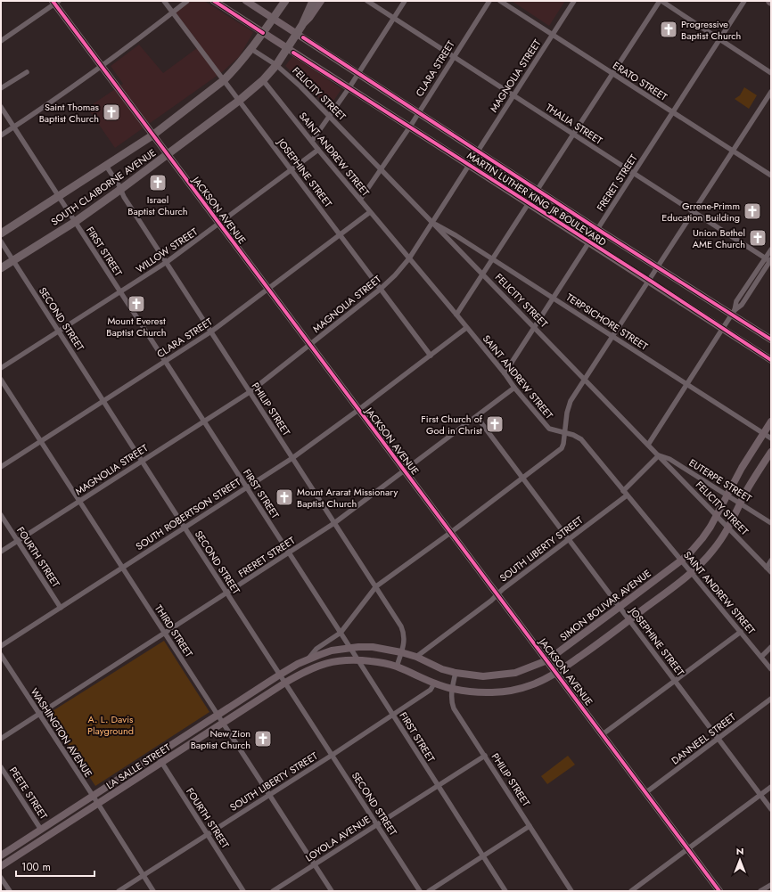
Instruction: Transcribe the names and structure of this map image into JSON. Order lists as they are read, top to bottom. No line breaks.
{"streets":{"main road":["SOUTH CLAIBORNE AVENUE"],"street":["CLARA STREET","MAGNOLIA STREET","ERATO STREET","FELICITY STREET","THALIA STREET","SAINT ANDREW STREET","JOSEPHINE STREET","FRERET STREET","MARTIN LUTHER KING JR BOULEVARD","JACKSON AVENUE","WILLOW STREET","FIRST STREET","SECOND STREET","TERPSICHORE STREET","PHILIP STREET","EUTERPE STREET","SOUTH ROBERTSON STREET","SOUTH LIBERTY STREET","FOURTH STREET","SIMON BOLIVAR AVENUE","THIRD STREET","WASHINGTON AVENUE","DANNEEL STREET","LA SALLE STREET","PEETE STREET","LOYOLA AVENUE"]},"crossings":[["CLARA STREET","FELICITY STREET"],["CLARA STREET","THALIA STREET"],["CLARA STREET","SAINT ANDREW STREET"],["CLARA STREET","JOSEPHINE STREET"],["CLARA STREET","MARTIN LUTHER KING JR BOULEVARD"],["CLARA STREET","JACKSON AVENUE"],["CLARA STREET","FIRST STREET"],["CLARA STREET","SECOND STREET"],["CLARA STREET","PHILIP STREET"],["CLARA STREET","THIRD STREET"],["MAGNOLIA STREET","ERATO STREET"],["MAGNOLIA STREET","FELICITY STREET"],["MAGNOLIA STREET","THALIA STREET"],["MAGNOLIA STREET","SAINT ANDREW STREET"],["MAGNOLIA STREET","JOSEPHINE STREET"],["MAGNOLIA STREET","MARTIN LUTHER KING JR BOULEVARD"],["MAGNOLIA STREET","JACKSON AVENUE"],["MAGNOLIA STREET","FIRST STREET"],["MAGNOLIA STREET","SECOND STREET"],["MAGNOLIA STREET","TERPSICHORE STREET"],["MAGNOLIA STREET","PHILIP STREET"],["MAGNOLIA STREET","FOURTH STREET"],["MAGNOLIA STREET","THIRD STREET"],["ERATO STREET","FRERET STREET"],["FELICITY STREET","FRERET STREET"],["FELICITY STREET","SOUTH CLAIBORNE AVENUE"],["FELICITY STREET","TERPSICHORE STREET"],["FELICITY STREET","EUTERPE STREET"],["FELICITY STREET","SIMON BOLIVAR AVENUE"],["THALIA STREET","FRERET STREET"],["SAINT ANDREW STREET","FRERET STREET"],["SAINT ANDREW STREET","SOUTH CLAIBORNE AVENUE"],["SAINT ANDREW STREET","WILLOW STREET"],["SAINT ANDREW STREET","SOUTH ROBERTSON STREET"],["SAINT ANDREW STREET","SOUTH LIBERTY STREET"],["SAINT ANDREW STREET","SIMON BOLIVAR AVENUE"],["JOSEPHINE STREET","FRERET STREET"],["JOSEPHINE STREET","SOUTH CLAIBORNE AVENUE"],["JOSEPHINE STREET","WILLOW STREET"],["JOSEPHINE STREET","SOUTH ROBERTSON STREET"],["JOSEPHINE STREET","SOUTH LIBERTY STREET"],["JOSEPHINE STREET","SIMON BOLIVAR AVENUE"],["JOSEPHINE STREET","DANNEEL STREET"],["FRERET STREET","MARTIN LUTHER KING JR BOULEVARD"],["FRERET STREET","JACKSON AVENUE"],["FRERET STREET","FIRST STREET"],["FRERET STREET","SECOND STREET"],["FRERET STREET","TERPSICHORE STREET"],["FRERET STREET","PHILIP STREET"],["FRERET STREET","THIRD STREET"],["FRERET STREET","WASHINGTON AVENUE"],["SOUTH CLAIBORNE AVENUE","MARTIN LUTHER KING JR BOULEVARD"],["SOUTH CLAIBORNE AVENUE","JACKSON AVENUE"],["SOUTH CLAIBORNE AVENUE","FIRST STREET"],["SOUTH CLAIBORNE AVENUE","SECOND STREET"],["SOUTH CLAIBORNE AVENUE","PHILIP STREET"],["JACKSON AVENUE","WILLOW STREET"],["JACKSON AVENUE","SOUTH ROBERTSON STREET"],["JACKSON AVENUE","SOUTH LIBERTY STREET"],["JACKSON AVENUE","SIMON BOLIVAR AVENUE"],["JACKSON AVENUE","DANNEEL STREET"],["WILLOW STREET","FIRST STREET"],["WILLOW STREET","SECOND STREET"],["WILLOW STREET","PHILIP STREET"],["FIRST STREET","SOUTH ROBERTSON STREET"],["FIRST STREET","SOUTH LIBERTY STREET"],["FIRST STREET","SIMON BOLIVAR AVENUE"],["FIRST STREET","LOYOLA AVENUE"],["SECOND STREET","SOUTH ROBERTSON STREET"],["SECOND STREET","SOUTH LIBERTY STREET"],["SECOND STREET","SIMON BOLIVAR AVENUE"],["SECOND STREET","LA SALLE STREET"],["SECOND STREET","LOYOLA AVENUE"],["TERPSICHORE STREET","SIMON BOLIVAR AVENUE"],["PHILIP STREET","SOUTH ROBERTSON STREET"],["PHILIP STREET","SIMON BOLIVAR AVENUE"],["PHILIP STREET","LOYOLA AVENUE"],["EUTERPE STREET","SIMON BOLIVAR AVENUE"],["SOUTH ROBERTSON STREET","FOURTH STREET"],["SOUTH ROBERTSON STREET","THIRD STREET"],["SOUTH LIBERTY STREET","FOURTH STREET"],["SOUTH LIBERTY STREET","SIMON BOLIVAR AVENUE"],["SOUTH LIBERTY STREET","THIRD STREET"],["SOUTH LIBERTY STREET","WASHINGTON AVENUE"],["FOURTH STREET","LA SALLE STREET"],["SIMON BOLIVAR AVENUE","LA SALLE STREET"],["THIRD STREET","LA SALLE STREET"],["THIRD STREET","LOYOLA AVENUE"],["WASHINGTON AVENUE","LA SALLE STREET"],["LA SALLE STREET","PEETE STREET"]],"parks":["A. L. Davis Playground"],"places":{"church":["Progressive Baptist Church","Saint Thomas Baptist Church","Israel Baptist Church","Grrene-Primm Education Building","Union Bethel AME Church","Mount Everest Baptist Church","First Church of God in Christ","Mount Ararat Missionary Baptist Church","New Zion Baptist Church"]},"scale_bar":"100 m","north":"top"}
